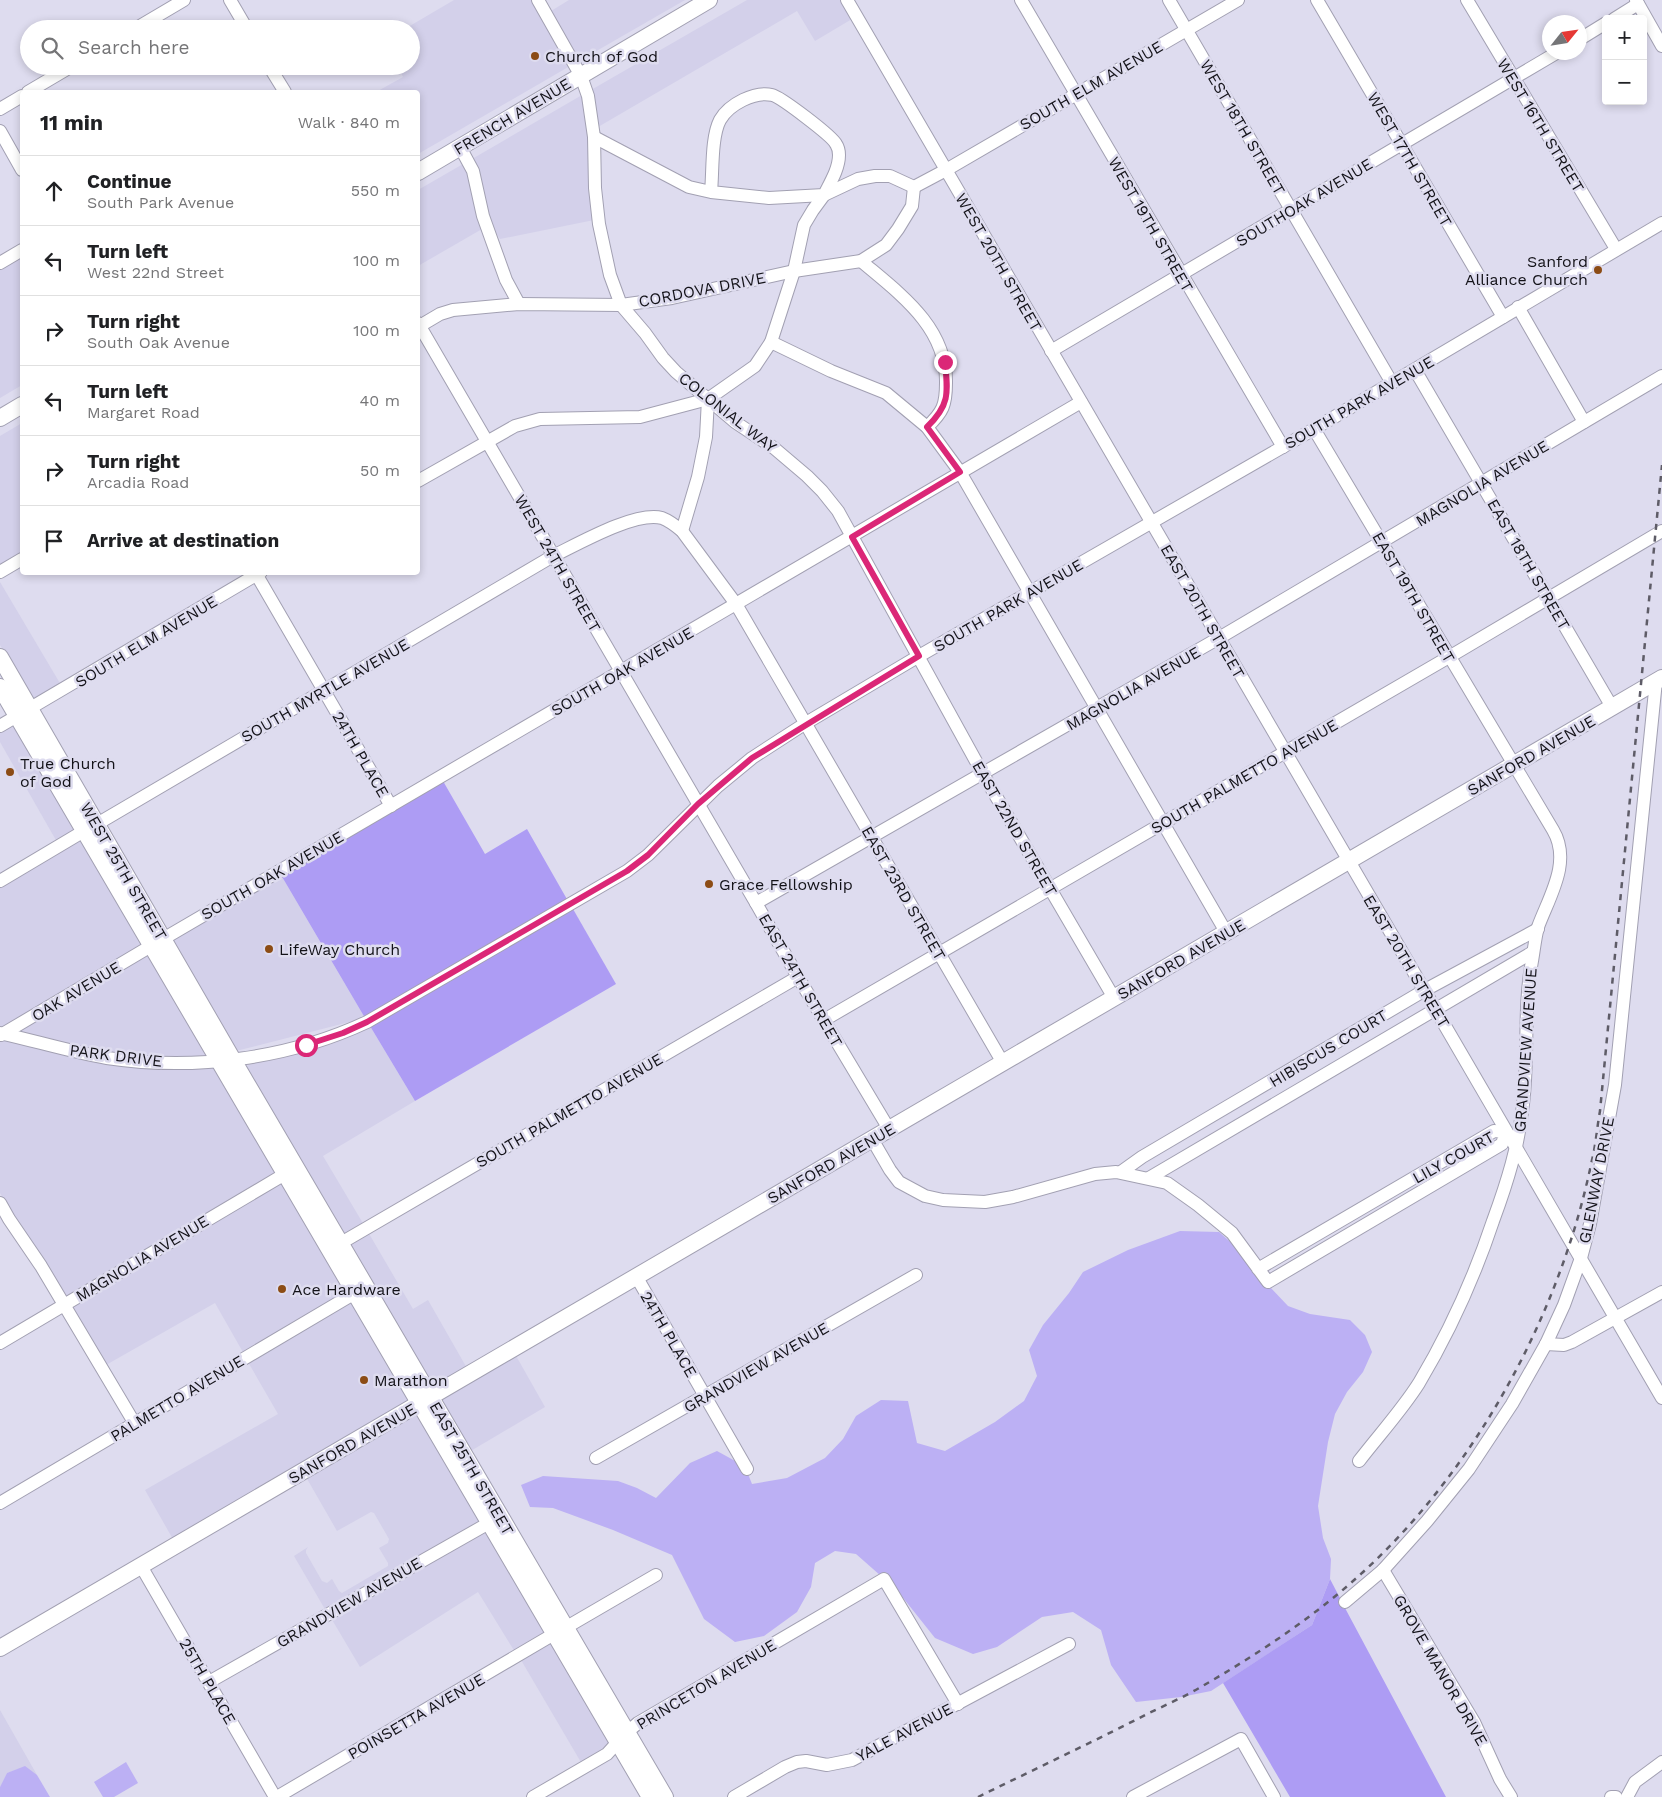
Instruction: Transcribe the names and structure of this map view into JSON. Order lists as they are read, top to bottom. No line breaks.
{"streets":{"main road":["FRENCH AVENUE","SANFORD AVENUE","WEST 25TH STREET","EAST 25TH STREET"],"street":["SOUTH ELM AVENUE","WEST 16TH STREET","WEST 18TH STREET","WEST 17TH STREET","SOUTHOAK AVENUE","WEST 19TH STREET","WEST 20TH STREET","CORDOVA DRIVE","SOUTH PARK AVENUE","COLONIAL WAY","MAGNOLIA AVENUE","WEST 24TH STREET","EAST 18TH STREET","EAST 19TH STREET","EAST 20TH STREET","SOUTH OAK AVENUE","SOUTH MYRTLE AVENUE","24TH PLACE","SOUTH PALMETTO AVENUE","EAST 22ND STREET","EAST 23RD STREET","EAST 24TH STREET","OAK AVENUE","HIBISCUS COURT","GRANDVIEW AVENUE","PARK DRIVE","LILY COURT","GLENWAY DRIVE","PALMETTO AVENUE","GROVE MANOR DRIVE","25TH PLACE","PRINCETON AVENUE","POINSETTA AVENUE","YALE AVENUE"]},"crossings":[["SOUTH ELM AVENUE","WEST 18TH STREET"],["SOUTH ELM AVENUE","WEST 19TH STREET"],["SOUTH ELM AVENUE","WEST 20TH STREET"],["SOUTH ELM AVENUE","CORDOVA DRIVE"],["SOUTH ELM AVENUE","WEST 25TH STREET"],["FRENCH AVENUE","COLONIAL WAY"],["WEST 16TH STREET","SOUTHOAK AVENUE"],["WEST 16TH STREET","SOUTH PARK AVENUE"],["WEST 18TH STREET","SOUTHOAK AVENUE"],["WEST 18TH STREET","SOUTH PARK AVENUE"],["WEST 17TH STREET","SOUTHOAK AVENUE"],["WEST 17TH STREET","SOUTH PARK AVENUE"],["SOUTHOAK AVENUE","WEST 19TH STREET"],["SOUTHOAK AVENUE","WEST 20TH STREET"],["WEST 19TH STREET","SOUTH PARK AVENUE"],["WEST 20TH STREET","SOUTH PARK AVENUE"],["WEST 20TH STREET","EAST 20TH STREET"],["WEST 20TH STREET","SOUTH OAK AVENUE"],["CORDOVA DRIVE","COLONIAL WAY"],["SOUTH PARK AVENUE","COLONIAL WAY"],["SOUTH PARK AVENUE","WEST 24TH STREET"],["SOUTH PARK AVENUE","EAST 18TH STREET"],["SOUTH PARK AVENUE","EAST 19TH STREET"],["SOUTH PARK AVENUE","EAST 20TH STREET"],["SOUTH PARK AVENUE","EAST 22ND STREET"],["SOUTH PARK AVENUE","WEST 25TH STREET"],["SOUTH PARK AVENUE","EAST 23RD STREET"],["SOUTH PARK AVENUE","EAST 24TH STREET"],["SOUTH PARK AVENUE","PARK DRIVE"],["SOUTH PARK AVENUE","EAST 25TH STREET"],["COLONIAL WAY","SOUTH OAK AVENUE"],["COLONIAL WAY","EAST 22ND STREET"],["MAGNOLIA AVENUE","EAST 18TH STREET"],["MAGNOLIA AVENUE","EAST 19TH STREET"],["MAGNOLIA AVENUE","EAST 20TH STREET"],["MAGNOLIA AVENUE","EAST 22ND STREET"],["MAGNOLIA AVENUE","EAST 23RD STREET"],["MAGNOLIA AVENUE","EAST 24TH STREET"],["MAGNOLIA AVENUE","EAST 25TH STREET"],["WEST 24TH STREET","SOUTH OAK AVENUE"],["WEST 24TH STREET","SOUTH MYRTLE AVENUE"],["WEST 24TH STREET","EAST 24TH STREET"],["EAST 18TH STREET","SANFORD AVENUE"],["EAST 18TH STREET","SOUTH PALMETTO AVENUE"],["EAST 19TH STREET","SANFORD AVENUE"],["EAST 19TH STREET","SOUTH PALMETTO AVENUE"],["EAST 19TH STREET","GRANDVIEW AVENUE"],["EAST 20TH STREET","SANFORD AVENUE"],["EAST 20TH STREET","SOUTH PALMETTO AVENUE"],["EAST 20TH STREET","HIBISCUS COURT"],["EAST 20TH STREET","GRANDVIEW AVENUE"],["EAST 20TH STREET","LILY COURT"],["EAST 20TH STREET","GLENWAY DRIVE"],["SOUTH OAK AVENUE","24TH PLACE"],["SOUTH OAK AVENUE","WEST 25TH STREET"],["SOUTH OAK AVENUE","EAST 23RD STREET"],["SOUTH OAK AVENUE","OAK AVENUE"],["SOUTH MYRTLE AVENUE","24TH PLACE"],["SOUTH MYRTLE AVENUE","WEST 25TH STREET"],["SOUTH MYRTLE AVENUE","EAST 23RD STREET"],["24TH PLACE","SANFORD AVENUE"],["24TH PLACE","GRANDVIEW AVENUE"],["SANFORD AVENUE","EAST 22ND STREET"],["SANFORD AVENUE","EAST 23RD STREET"],["SANFORD AVENUE","EAST 24TH STREET"],["SANFORD AVENUE","GRANDVIEW AVENUE"],["SANFORD AVENUE","GLENWAY DRIVE"],["SANFORD AVENUE","EAST 25TH STREET"],["SANFORD AVENUE","25TH PLACE"],["SOUTH PALMETTO AVENUE","EAST 22ND STREET"],["SOUTH PALMETTO AVENUE","EAST 23RD STREET"],["SOUTH PALMETTO AVENUE","EAST 24TH STREET"],["SOUTH PALMETTO AVENUE","EAST 25TH STREET"],["WEST 25TH STREET","OAK AVENUE"],["WEST 25TH STREET","PARK DRIVE"],["WEST 25TH STREET","EAST 25TH STREET"],["OAK AVENUE","PARK DRIVE"],["HIBISCUS COURT","GRANDVIEW AVENUE"],["GRANDVIEW AVENUE","EAST 25TH STREET"],["GRANDVIEW AVENUE","25TH PLACE"],["PARK DRIVE","EAST 25TH STREET"],["GLENWAY DRIVE","GROVE MANOR DRIVE"],["PALMETTO AVENUE","EAST 25TH STREET"],["EAST 25TH STREET","PRINCETON AVENUE"],["EAST 25TH STREET","POINSETTA AVENUE"],["25TH PLACE","POINSETTA AVENUE"],["PRINCETON AVENUE","YALE AVENUE"]],"places":["Church of God","Sanford Alliance Church","True Church of God","Grace Fellowship","LifeWay Church","Ace Hardware","Marathon"],"north":"top right","page":{"map_buttons":["+","−"],"search":"Search here","heading":["11 min","Walk · 840 m"],"list":[["Continue","South Park Avenue","550 m"],["Turn left","West 22nd Street","100 m"],["Turn right","South Oak Avenue","100 m"],["Turn left","Margaret Road","40 m"],["Turn right","Arcadia Road","50 m"],"Arrive at destination"]}}
